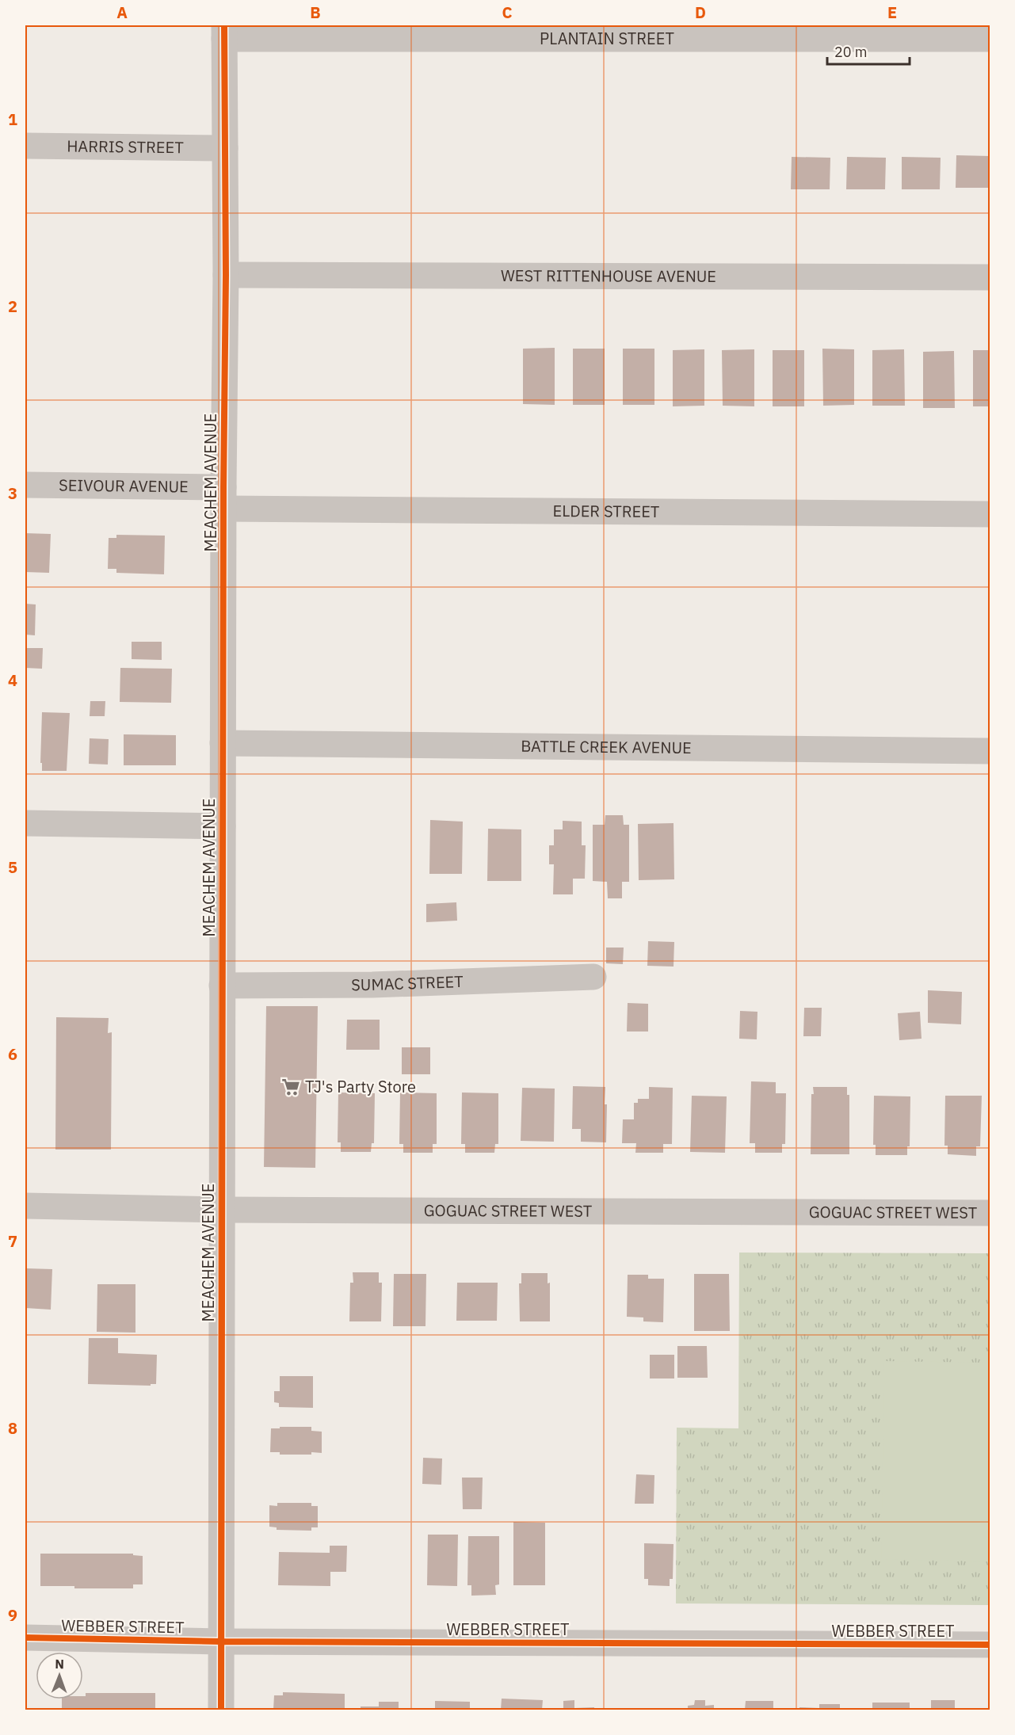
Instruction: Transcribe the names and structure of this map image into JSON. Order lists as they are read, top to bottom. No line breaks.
{"streets":{"street":["PLANTAIN STREET","HARRIS STREET","WEST RITTENHOUSE AVENUE","MEACHEM AVENUE","SEIVOUR AVENUE","ELDER STREET","BATTLE CREEK AVENUE","SUMAC STREET","GOGUAC STREET WEST","WEBBER STREET"]},"crossings":[["PLANTAIN STREET","MEACHEM AVENUE"],["HARRIS STREET","MEACHEM AVENUE"],["WEST RITTENHOUSE AVENUE","MEACHEM AVENUE"],["MEACHEM AVENUE","SEIVOUR AVENUE"],["MEACHEM AVENUE","ELDER STREET"],["MEACHEM AVENUE","BATTLE CREEK AVENUE"],["MEACHEM AVENUE","SUMAC STREET"],["MEACHEM AVENUE","GOGUAC STREET WEST"],["MEACHEM AVENUE","WEBBER STREET"],["SEIVOUR AVENUE","ELDER STREET"]],"places":{"supermarket":["TJ's Party Store"]},"scale_bar":"20 m","north":"top","grid":{"columns":["A","B","C","D","E"],"rows":["1","2","3","4","5","6","7","8","9"]}}
